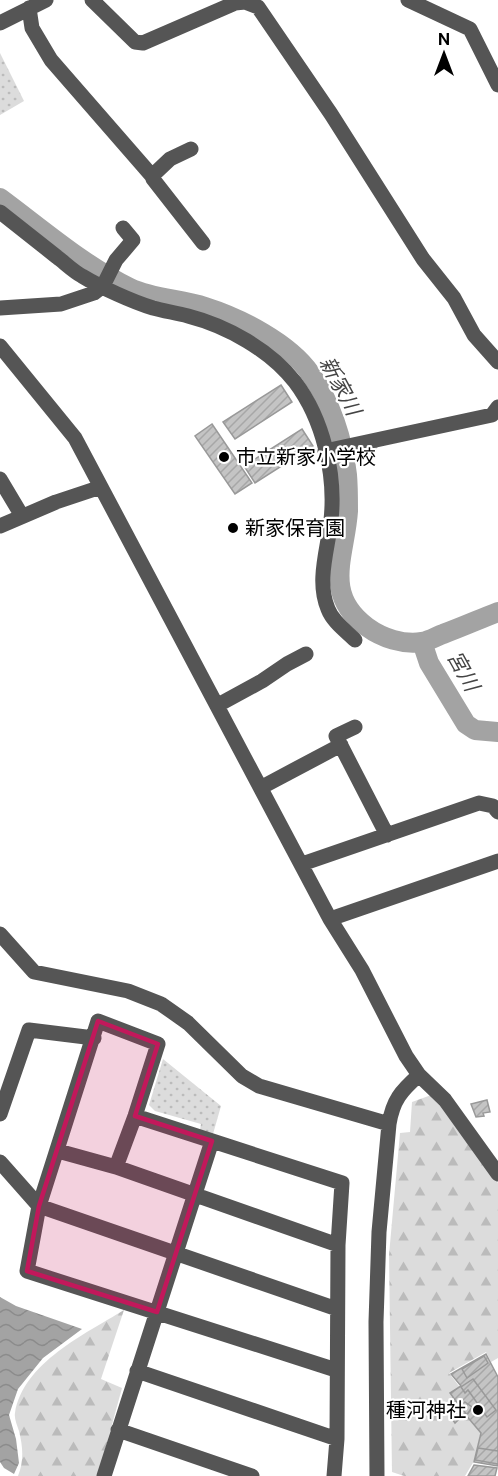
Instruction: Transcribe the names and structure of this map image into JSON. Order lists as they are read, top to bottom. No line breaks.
{"water":["新家川","宮川"],"places":["市立新家小学校","新家保育園","種河神社"],"north":"top"}
